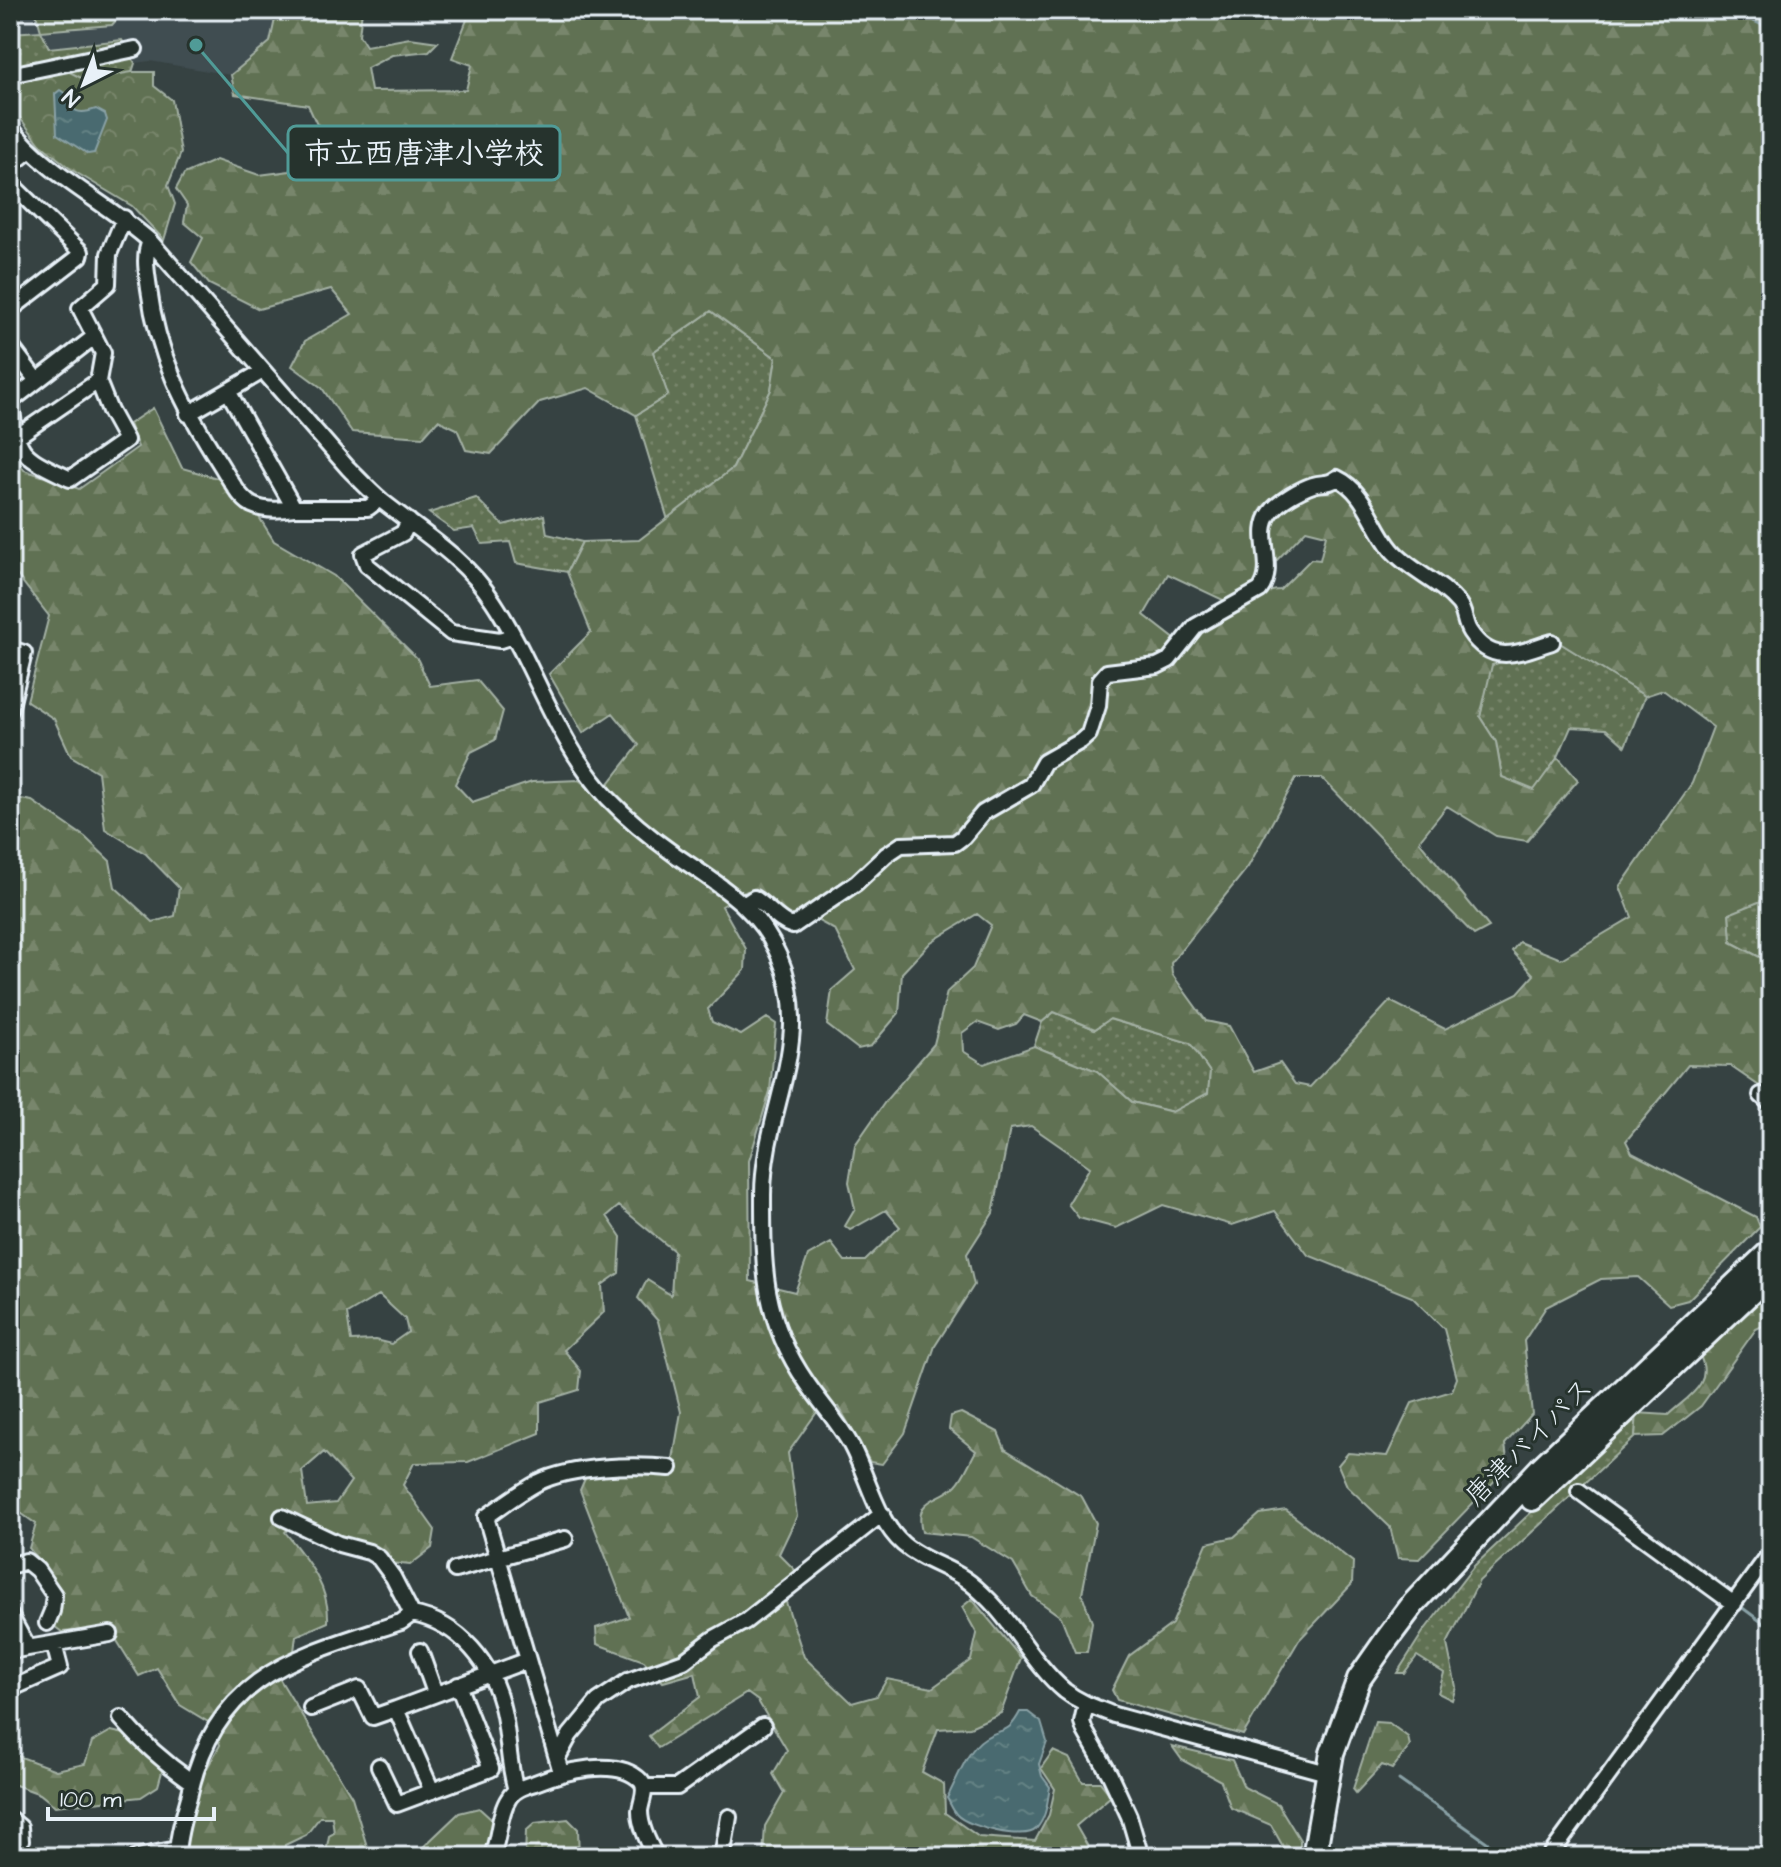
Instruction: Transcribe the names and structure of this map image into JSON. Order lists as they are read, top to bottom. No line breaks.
{"streets":{"highway":["唐津バイパス"]},"places":["市立西唐津小学校"],"scale_bar":"100 m","north":"bottom left"}
